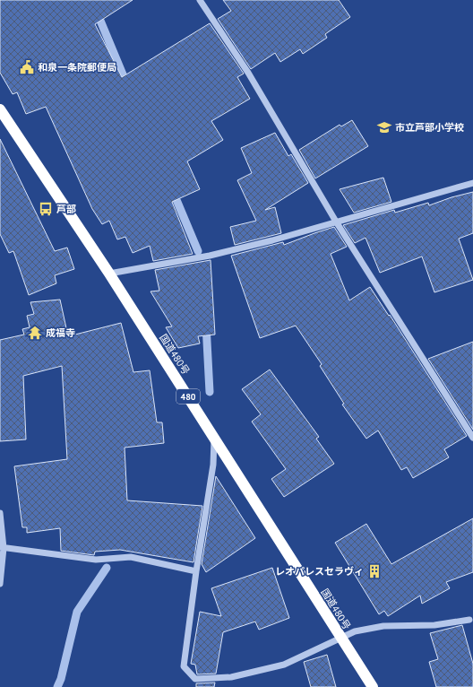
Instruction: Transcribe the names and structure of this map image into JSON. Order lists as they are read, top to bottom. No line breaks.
{"streets":{"highway":["国道480号","480"]},"places":{"public building":["和泉一条院郵便局"],"school or university":["市立芦部小学校"],"bus stop":["芦部"],"temple":["成福寺"],"building":["レオパレスセラヴィ"]}}
